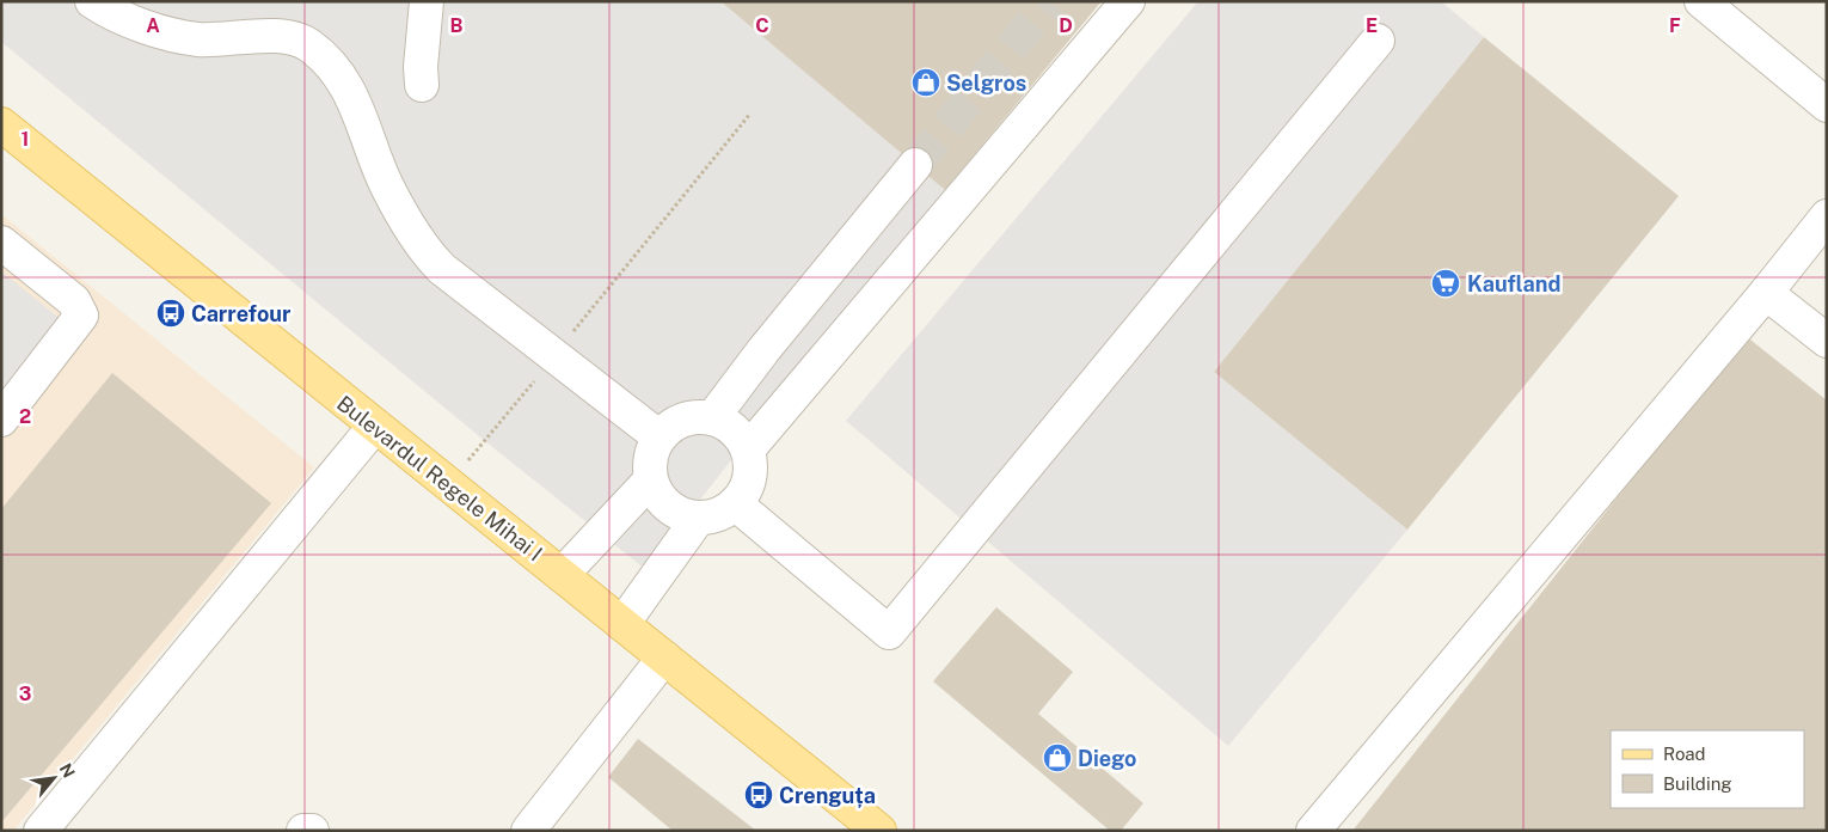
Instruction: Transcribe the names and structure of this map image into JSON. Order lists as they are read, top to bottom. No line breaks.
{"streets":{"main road":["Bulevardul Regele Mihai I"]},"places":{"shop":["Selgros","Diego"],"supermarket":["Kaufland"],"bus stop":["Carrefour","Crenguța"]},"legend":["Road","Building"],"north":"top right","grid":{"columns":["A","B","C","D","E","F"],"rows":["1","2","3"]}}
